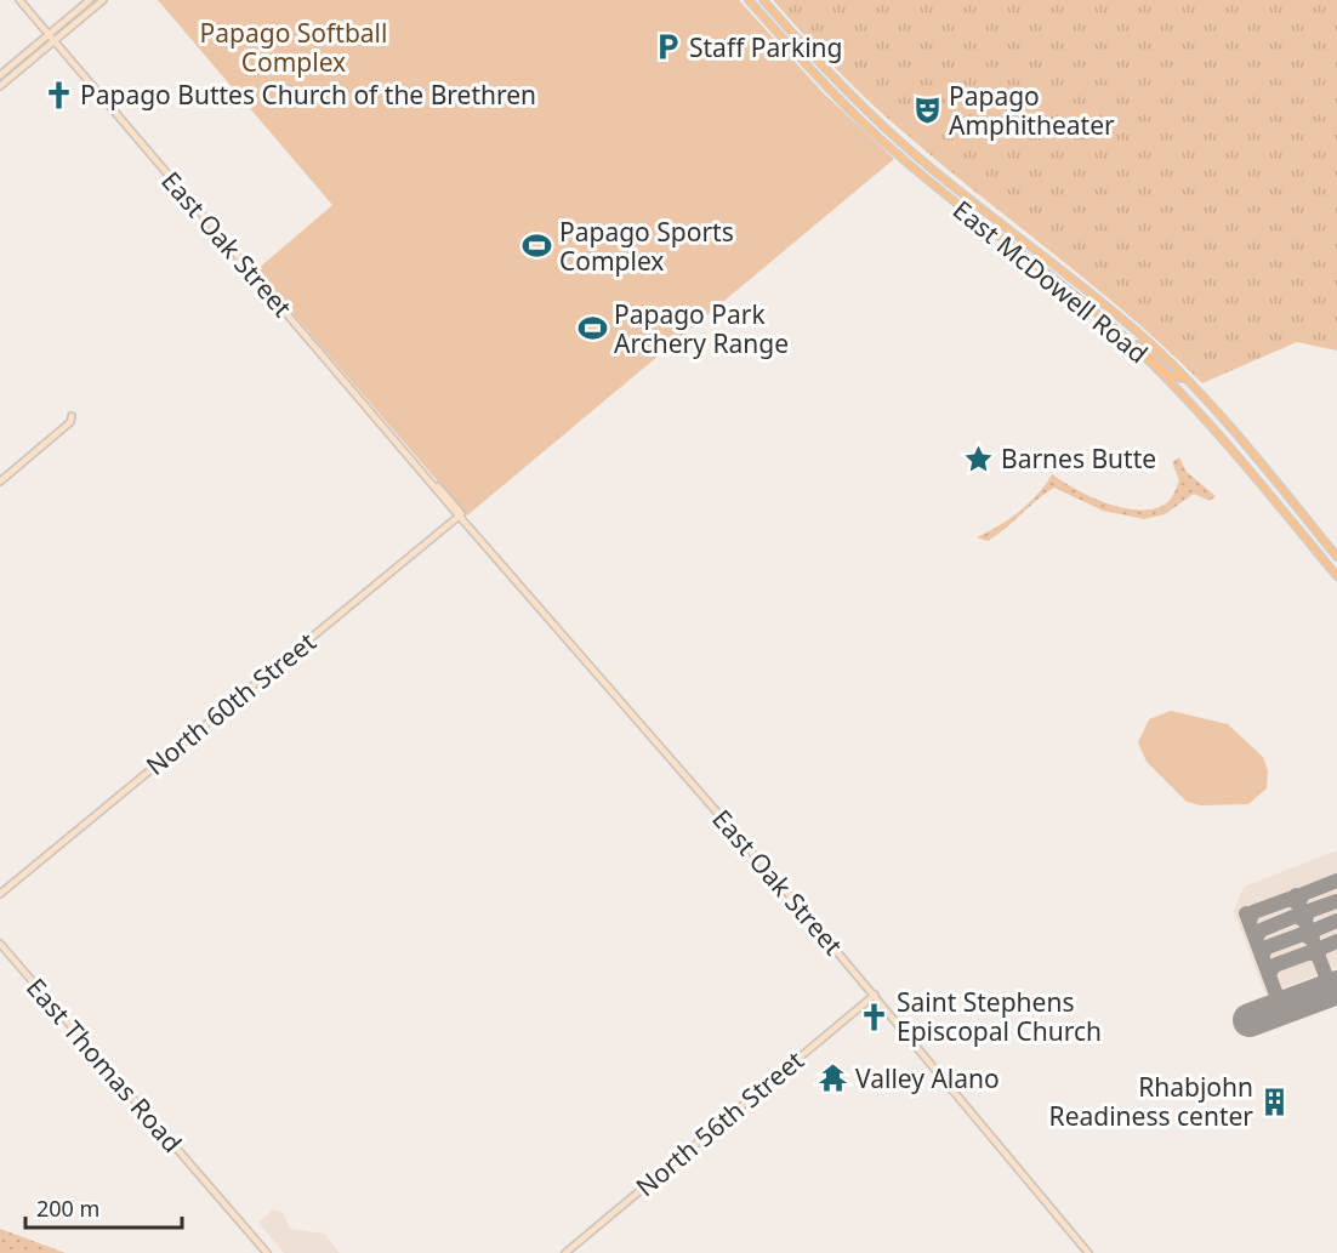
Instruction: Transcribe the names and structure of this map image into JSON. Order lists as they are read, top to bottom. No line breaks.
{"streets":{"main road":["East McDowell Road"],"street":["East Oak Street","North 60th Street","East Thomas Road","North 56th Street"]},"crossings":[["East Oak Street","North 60th Street"],["East Oak Street","North 56th Street"]],"parks":["Papago Softball Complex"],"places":{"parking":["Staff Parking"],"church":["Papago Buttes Church of the Brethren","Saint Stephens Episcopal Church"],"theatre":["Papago Amphitheater"],"sports":["Papago Sports Complex","Papago Park Archery Range"],"place":["Barnes Butte"],"temple":["Valley Alano"],"building":["Rhabjohn Readiness center"]},"scale_bar":"200 m"}
